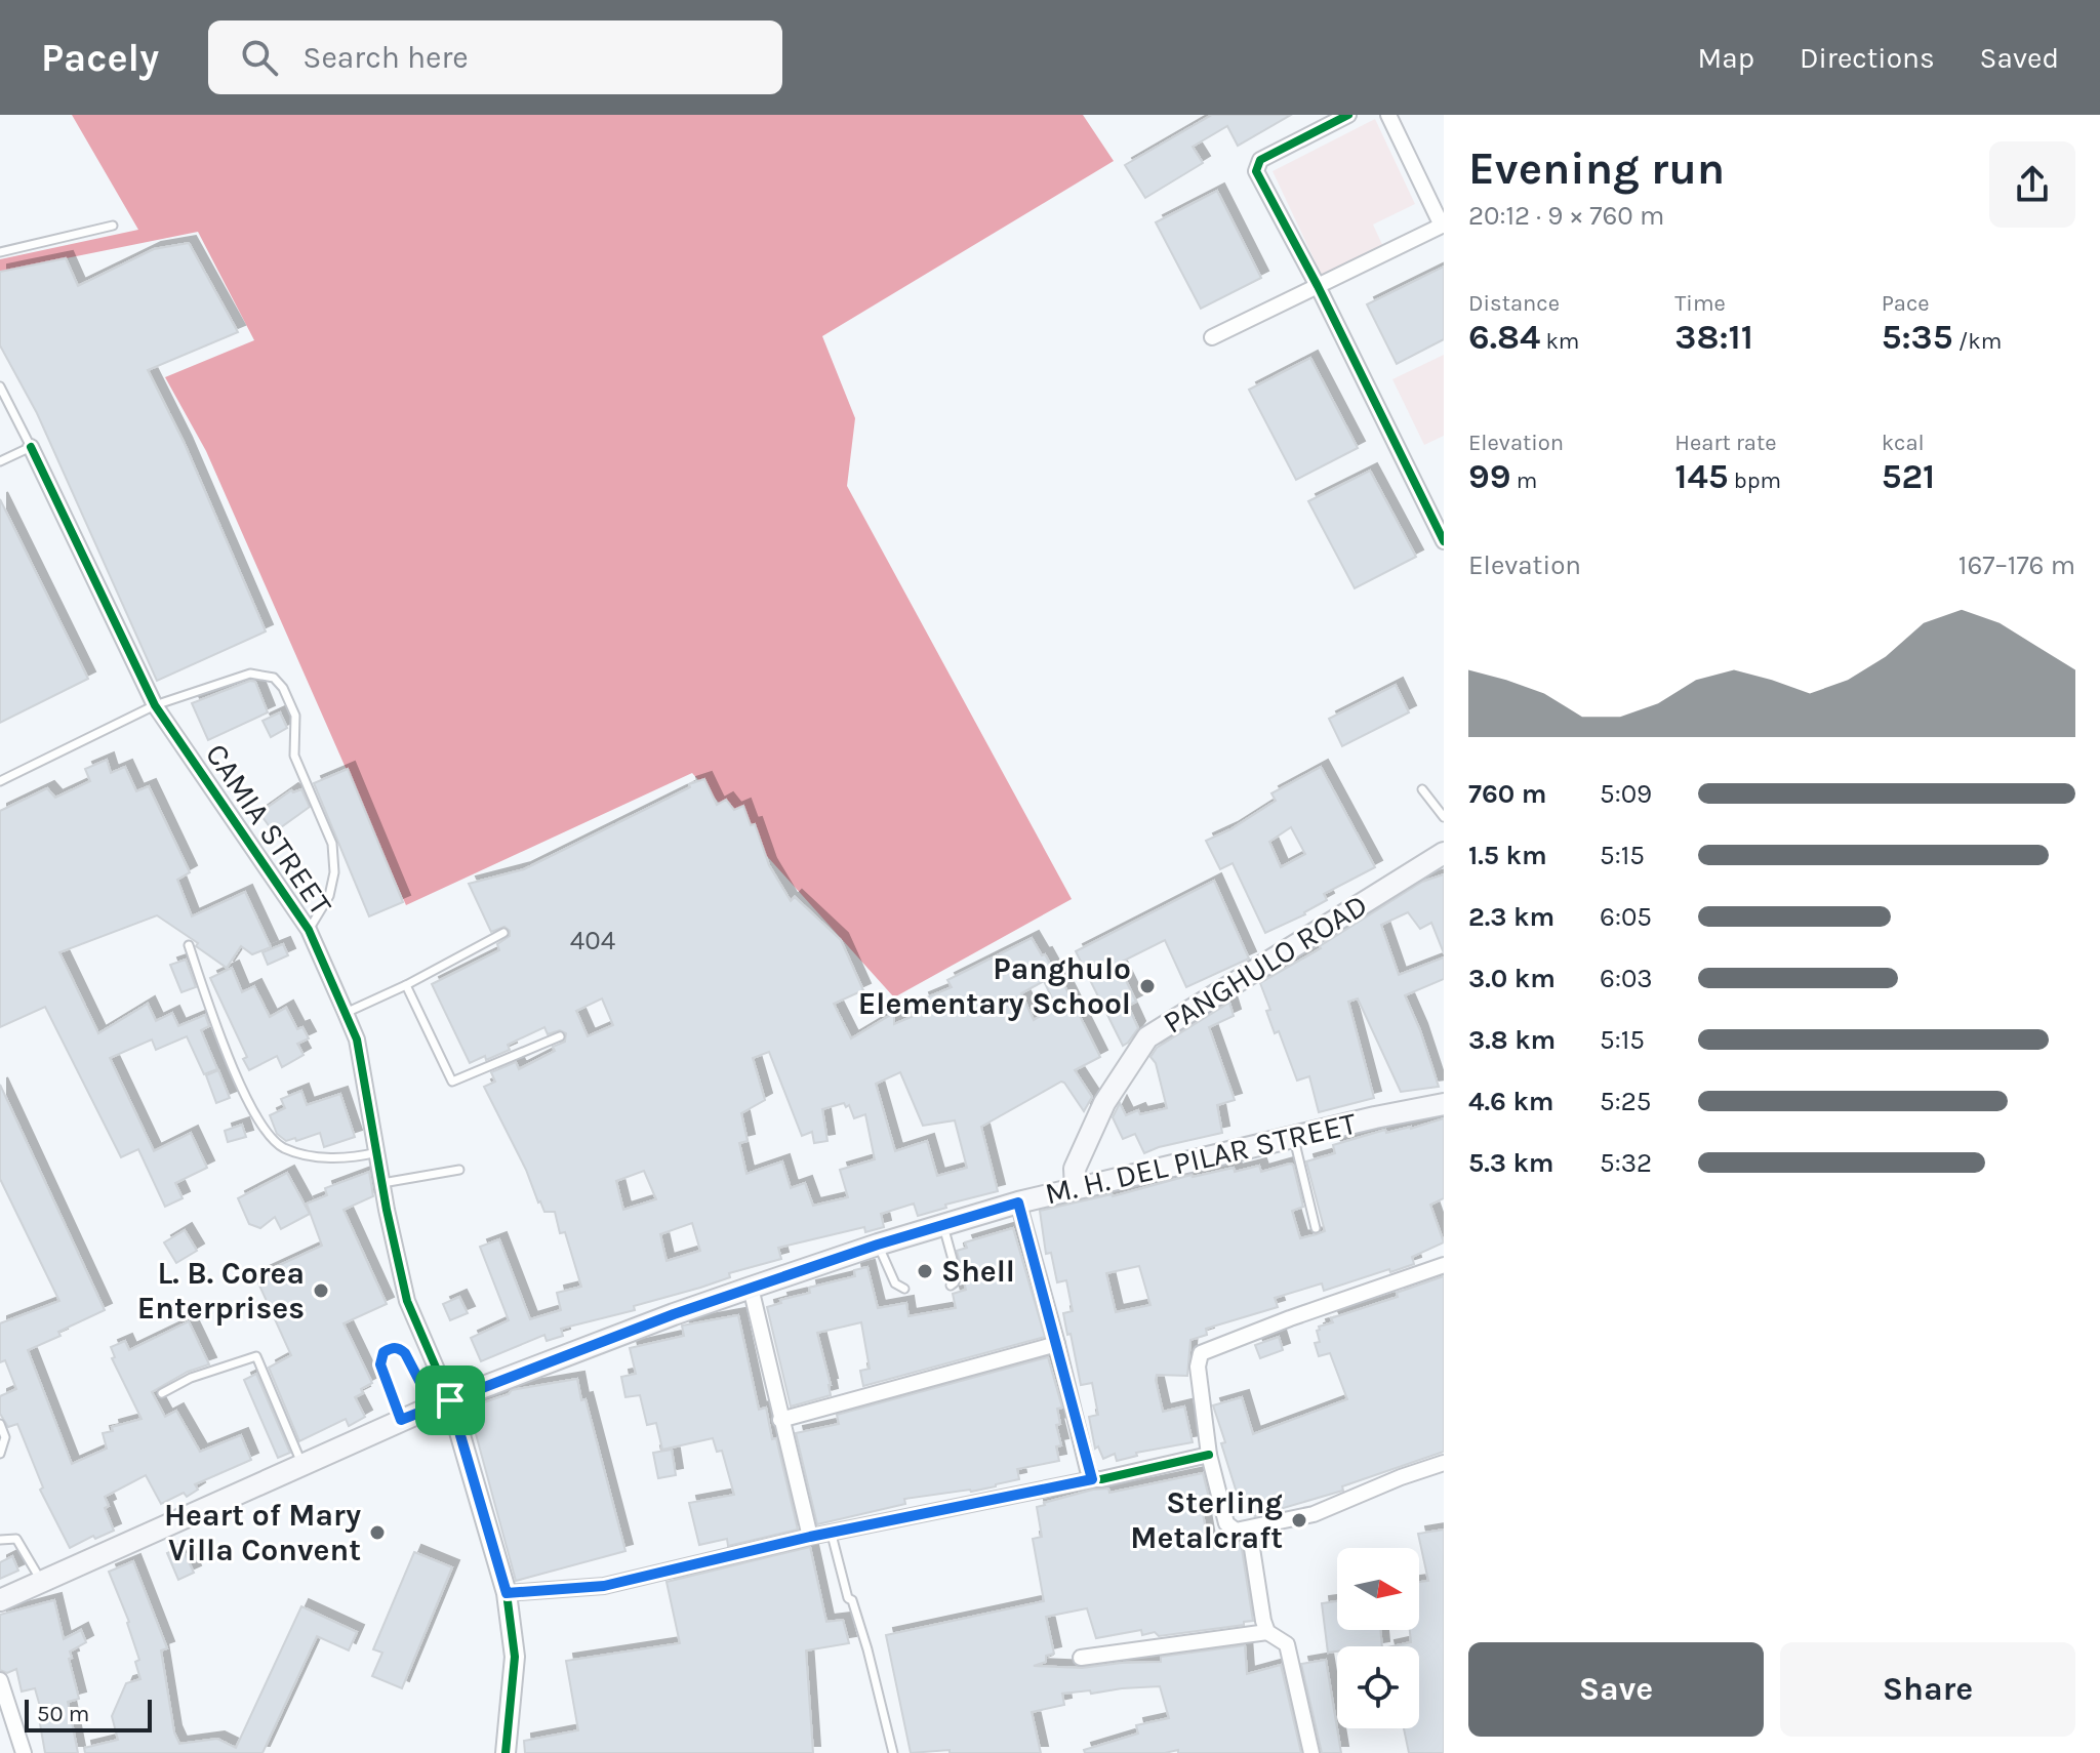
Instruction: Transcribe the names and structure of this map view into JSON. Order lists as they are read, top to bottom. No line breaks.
{"streets":{"main road":["PANGHULO ROAD","M. H. DEL PILAR STREET"],"street":["CAMIA STREET"]},"crossings":[["CAMIA STREET","M. H. DEL PILAR STREET"],["PANGHULO ROAD","M. H. DEL PILAR STREET"]],"places":["Panghulo Elementary School","Shell","L. B. Corea Enterprises","Sterling Metalcraft","Heart of Mary Villa Convent"],"house_numbers":["404"],"scale_bar":"50 m","north":"right","page":{"header":"Pacely","search":"Search here","nav":["Map","Directions","Saved"],"heading":["Evening run","20:12 · 9 × 760 m"],"stats":[["Distance","6.84 km"],["Time","38:11"],["Pace","5:35 /km"],["Elevation","99 m"],["Heart rate","145 bpm"],["kcal","521"]],"chart":["Elevation","167–176 m"],"list":[{"name":"760 m","note":"5:09"},{"name":"1.5 km","note":"5:15"},{"name":"2.3 km","note":"6:05"},{"name":"3.0 km","note":"6:03"},{"name":"3.8 km","note":"5:15"},{"name":"4.6 km","note":"5:25"},{"name":"5.3 km","note":"5:32"}],"buttons":["Save","Share"],"scale":"50 m"}}
